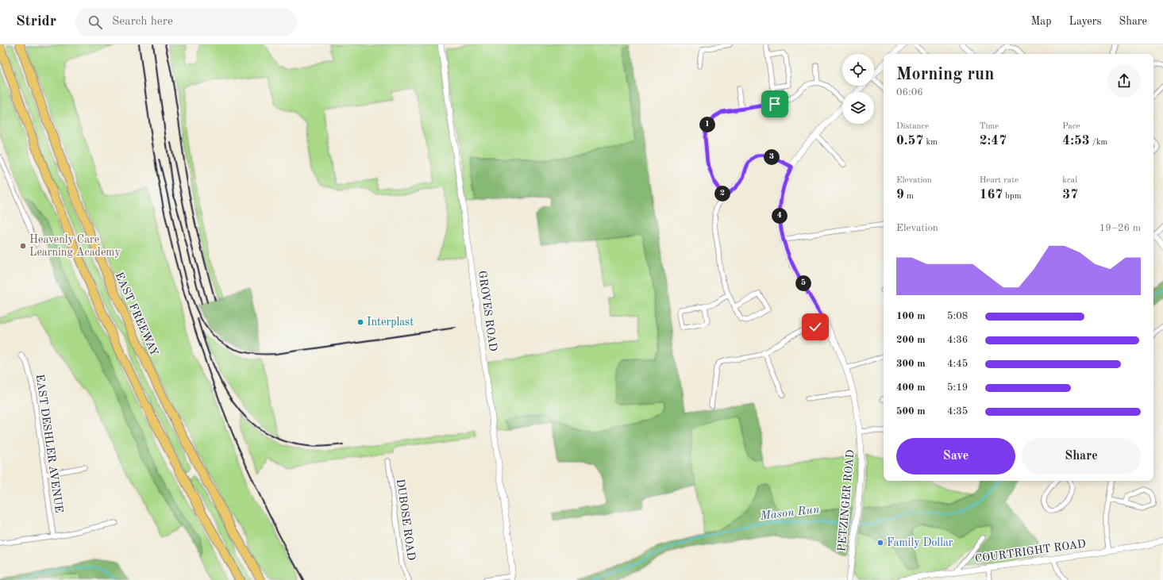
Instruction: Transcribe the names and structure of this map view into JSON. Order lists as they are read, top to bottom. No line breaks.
{"streets":{"highway":["EAST FREEWAY"],"street":["GROVES ROAD","EAST DESHLER AVENUE","PETZINGER ROAD","DUBOSE ROAD","COURTRIGHT ROAD"]},"water":["Mason Run"],"places":["Heavenly Care Learning Academy","Interplast","Family Dollar"],"page":{"header":"Stridr","search":"Search here","nav":["Map","Layers","Share"],"heading":["Morning run","06:06"],"stats":[["Distance","0.57 km"],["Time","2:47"],["Pace","4:53 /km"],["Elevation","9 m"],["Heart rate","167 bpm"],["kcal","37"]],"pins":["1","3","2","4","5"],"chart":["Elevation","19–26 m"],"list":[{"name":"100 m","note":"5:08"},{"name":"200 m","note":"4:36"},{"name":"300 m","note":"4:45"},{"name":"400 m","note":"5:19"},{"name":"500 m","note":"4:35"}],"buttons":["Save","Share"]}}
